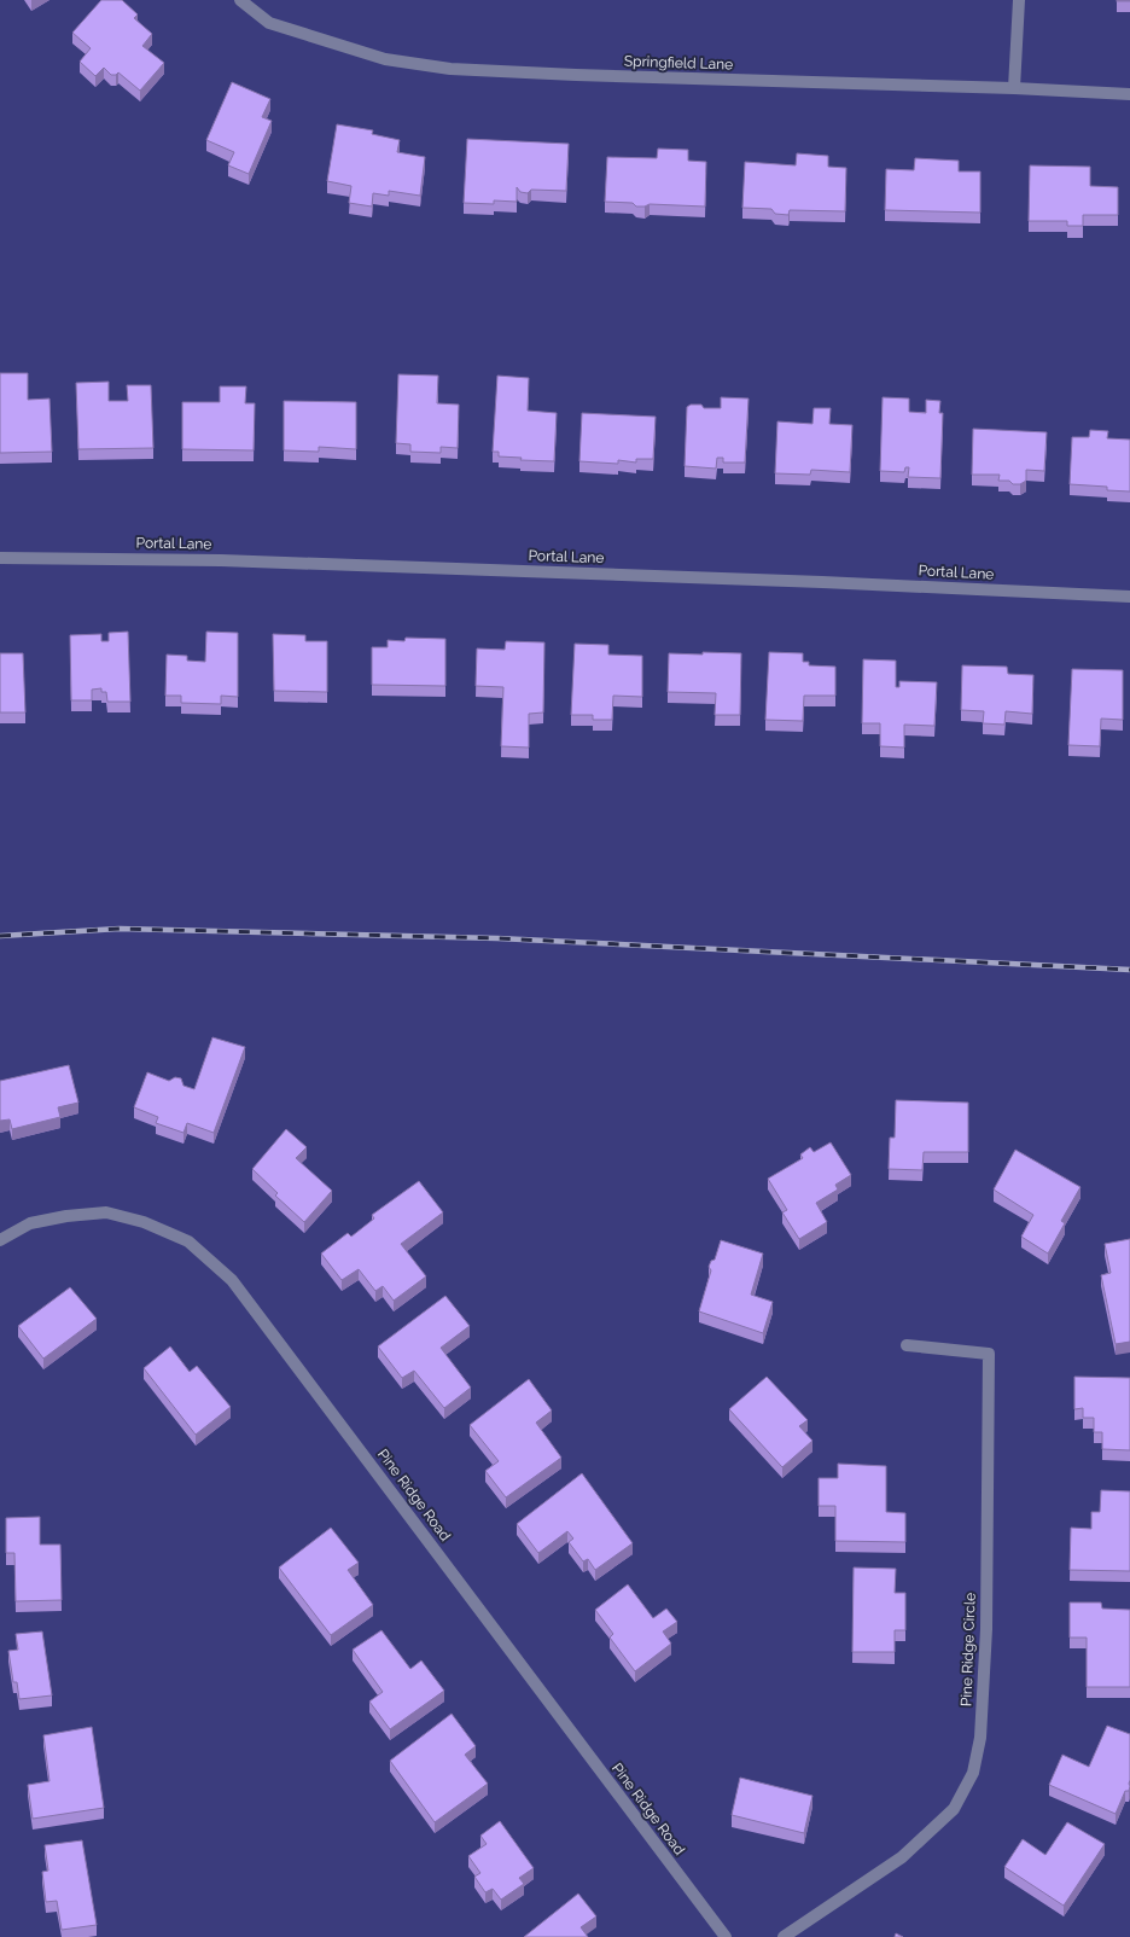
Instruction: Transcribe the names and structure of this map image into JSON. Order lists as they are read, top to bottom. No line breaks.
{"streets":{"street":["Springfield Lane","Portal Lane","Pine Ridge Road","Pine Ridge Circle"]}}
